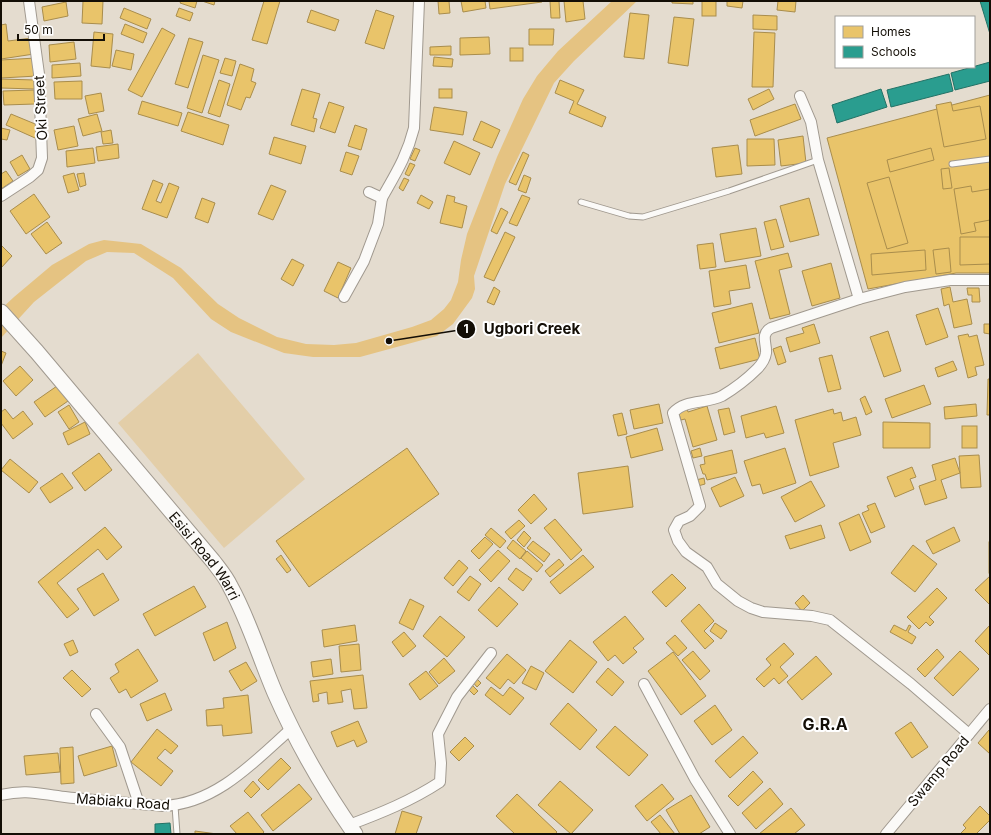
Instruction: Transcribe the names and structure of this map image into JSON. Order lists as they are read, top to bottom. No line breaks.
{"streets":{"street":["Oki Street","Esisi Road Warri","Swamp Road","Mabiaku Road"]},"crossings":[["Esisi Road Warri","Mabiaku Road"]],"districts":["G.R.A"],"places":["Ugbori Creek"],"legend":["Homes","Schools"],"scale_bar":"50 m"}
